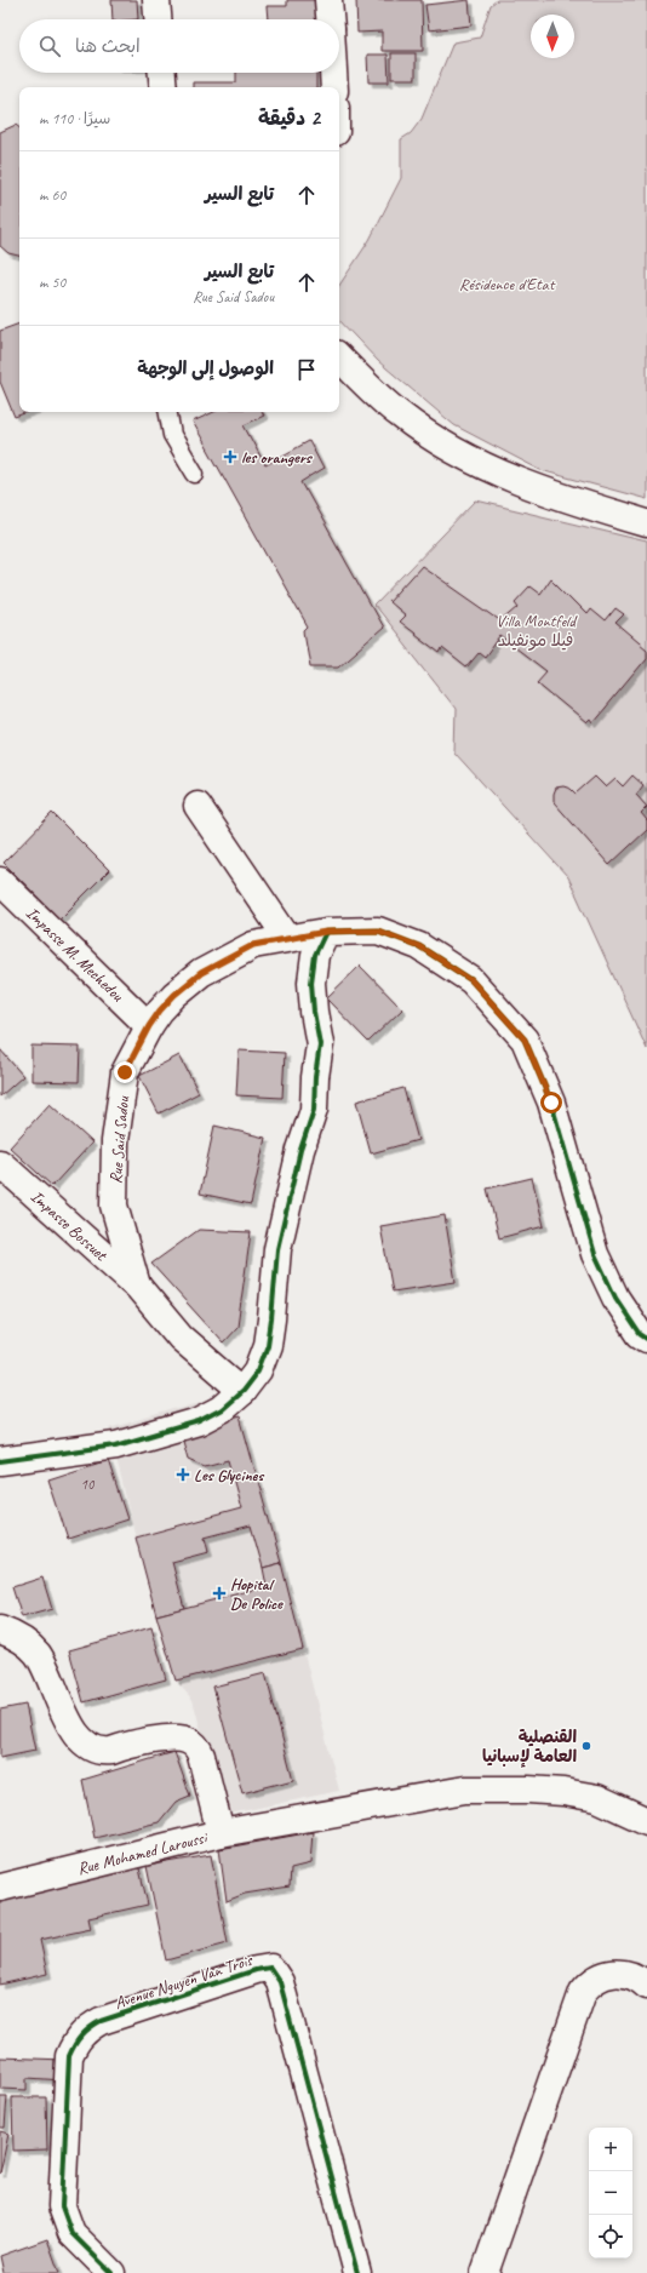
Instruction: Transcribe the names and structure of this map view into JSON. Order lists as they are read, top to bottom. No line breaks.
{"streets":{"street":["Impasse M. Mechedou","Rue Said Sadou","Impasse Bossuet","Rue Mohamed Laroussi","Avenue Nguyen Van Trois"]},"crossings":[["Impasse M. Mechedou","Rue Said Sadou"],["Rue Said Sadou","Impasse Bossuet"]],"parks":["Résidence d'Etat","Villa Montfeld فيلا مونفيلد"],"places":{"health":["les orangers","Les Glycines","Hopital De Police"],"other":["القنصلية العامة لإسبانيا"]},"house_numbers":["10"],"north":"bottom","page":{"search":"ابحث هنا","heading":["2 دقيقة","سيرًا · 110 m"],"list":[["تابع السير","60 m"],["تابع السير","Rue Said Sadou","50 m"],"الوصول إلى الوجهة"],"map_buttons":["+","−"]}}
